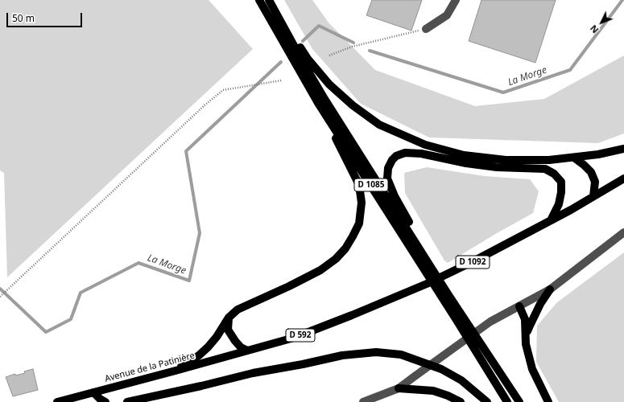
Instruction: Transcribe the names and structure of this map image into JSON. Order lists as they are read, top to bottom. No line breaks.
{"streets":{"main road":["D 1085","D 1092","D 592","Avenue de la Patinière"]},"crossings":[["D 1092","D 592"],["D 592","Avenue de la Patinière"]],"water":["La Morge"],"scale_bar":"50 m","north":"bottom left"}
